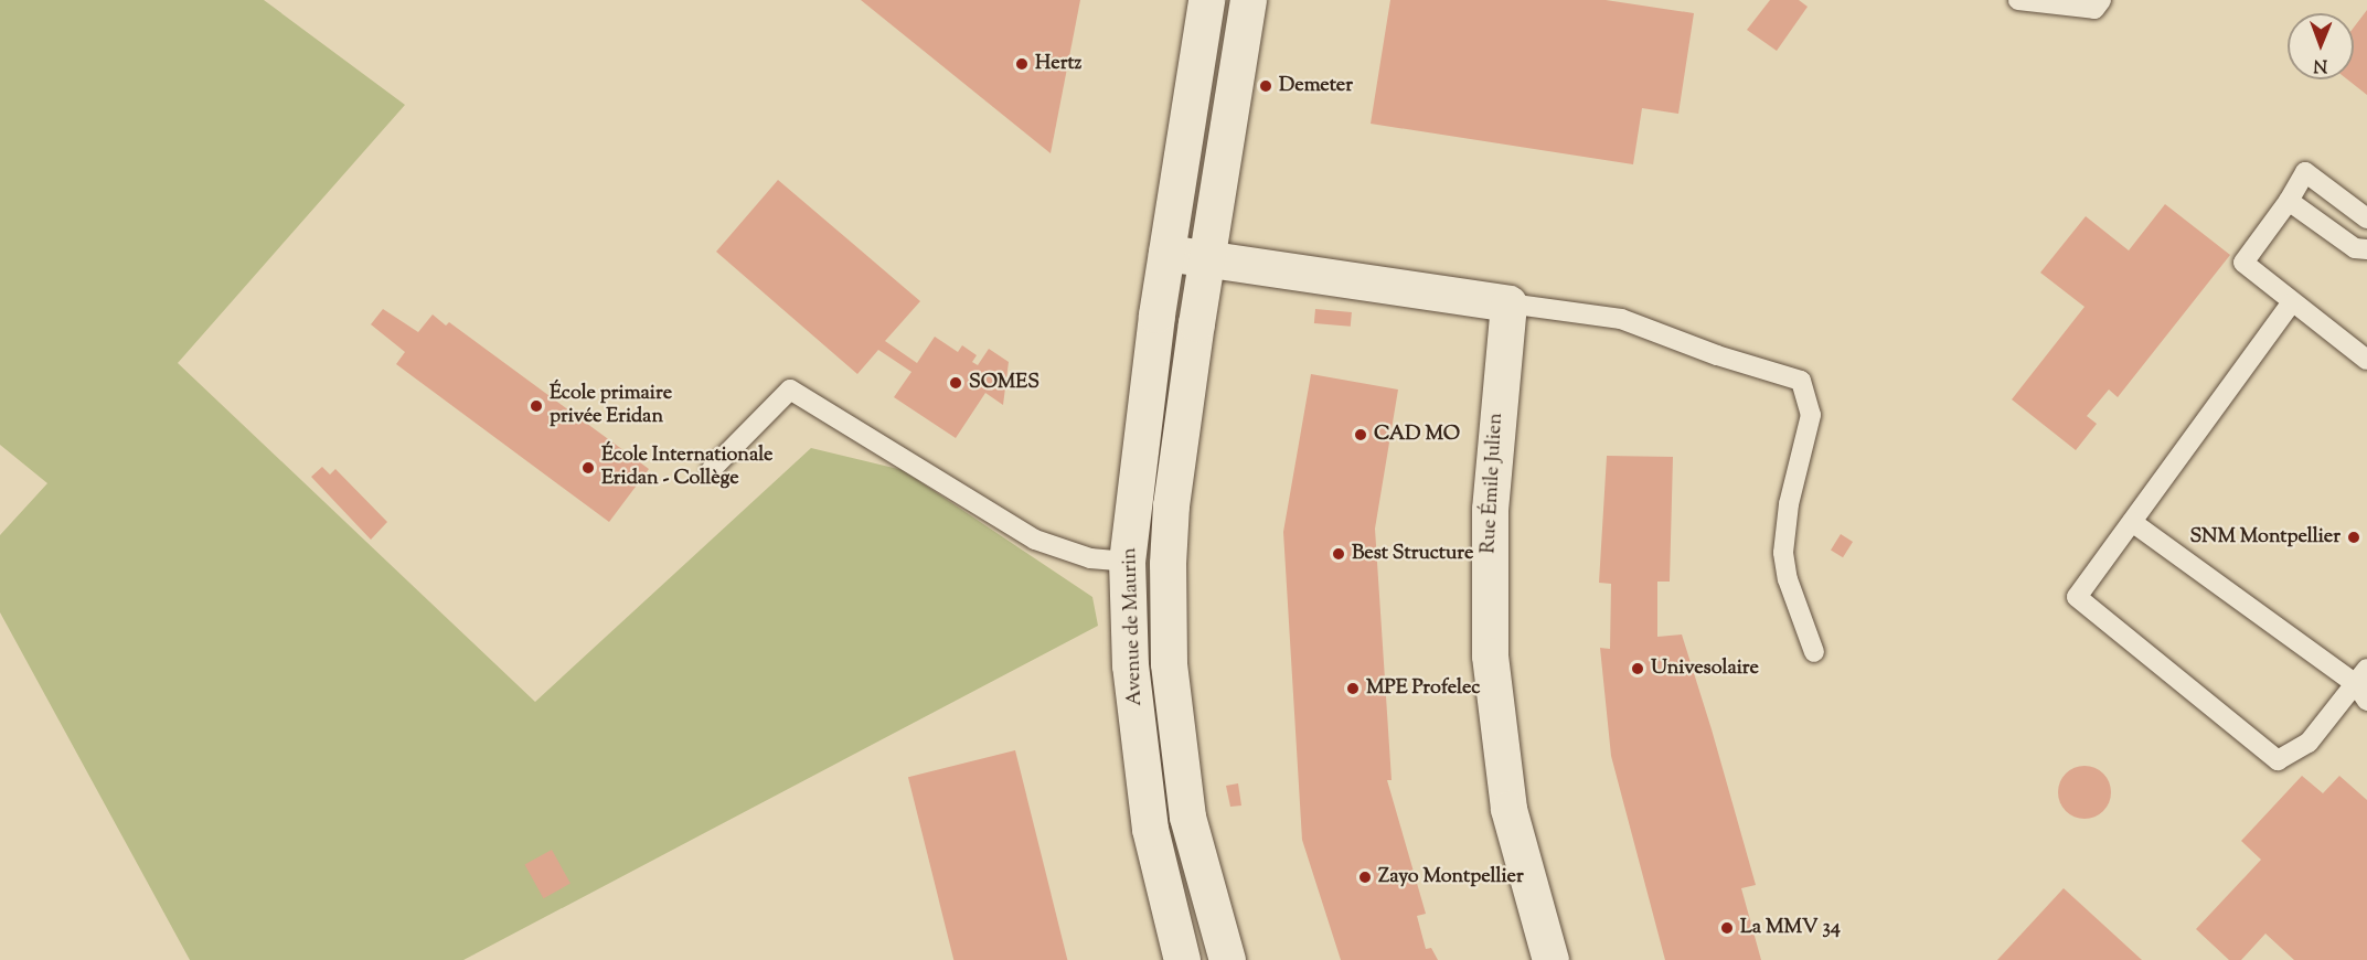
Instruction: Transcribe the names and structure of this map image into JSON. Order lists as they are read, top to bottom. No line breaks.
{"streets":{"street":["Rue Émile Julien","Avenue de Maurin"]},"places":["Hertz","Demeter","SOMES","École primaire privée Eridan","CAD MO","École Internationale Eridan - Collège","SNM Montpellier","Best Structure","Univesolaire","MPE Profelec","Zayo Montpellier","La MMV 34"],"north":"bottom"}
